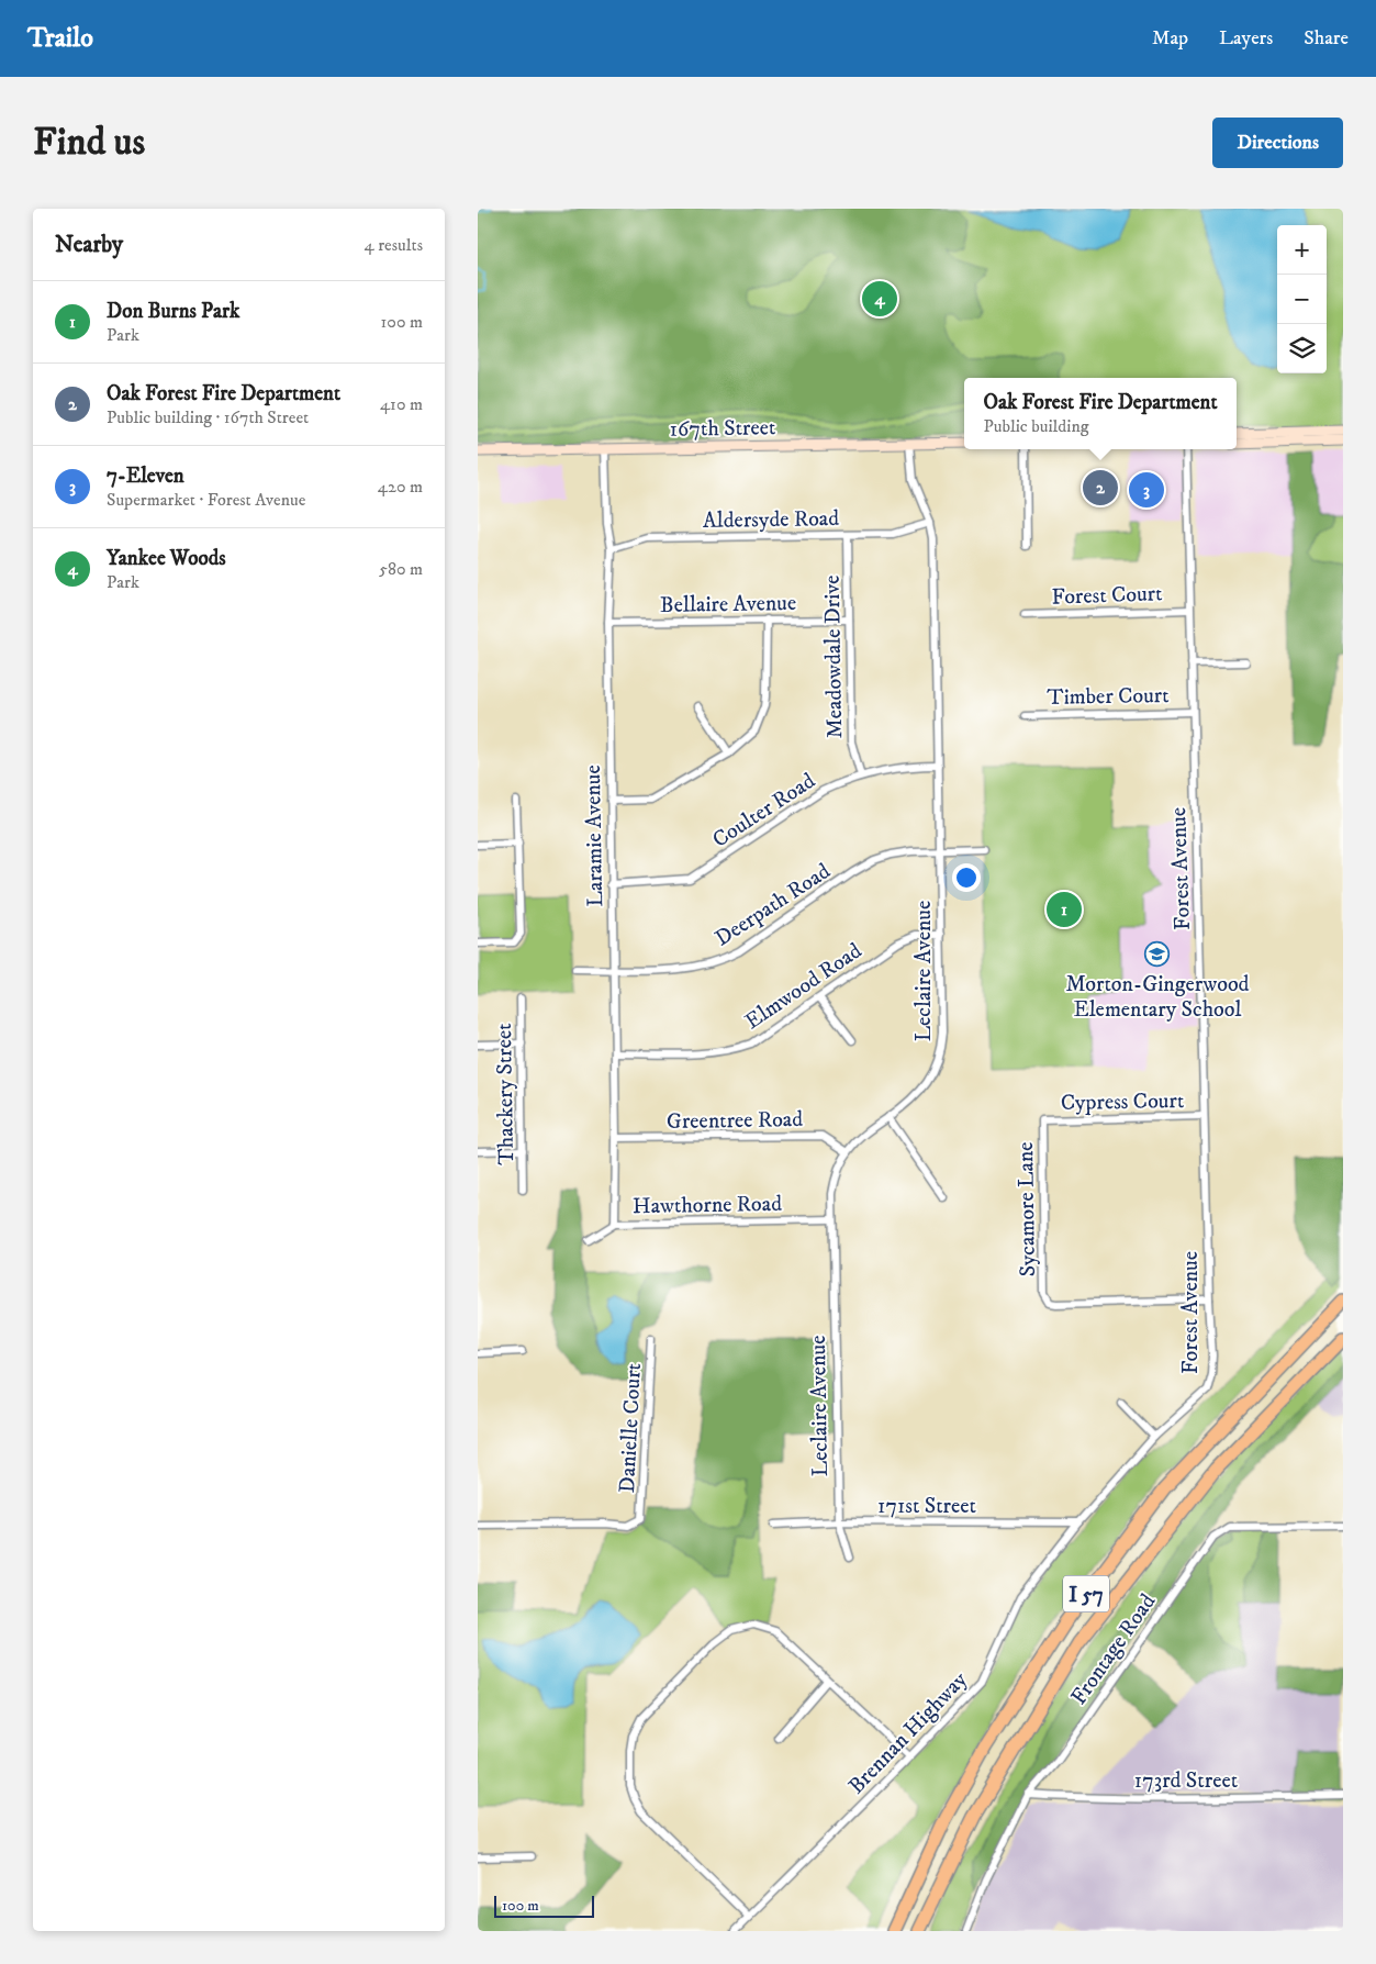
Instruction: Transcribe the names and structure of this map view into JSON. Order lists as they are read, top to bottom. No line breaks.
{"streets":{"highway":["I 57"],"main road":["167th Street"],"street":["Aldersyde Road","Forest Court","Bellaire Avenue","Meadowdale Drive","Timber Court","Coulter Road","Laramie Avenue","Forest Avenue","Deerpath Road","Leclaire Avenue","Elmwood Road","Thackery Street","Cypress Court","Greentree Road","Hawthorne Road","Sycamore Lane","Danielle Court","171st Street","Frontage Road","Brennan Highway","173rd Street"]},"crossings":[["167th Street","Laramie Avenue"],["167th Street","Leclaire Avenue"],["Aldersyde Road","Meadowdale Drive"],["Aldersyde Road","Laramie Avenue"],["Aldersyde Road","Leclaire Avenue"],["Forest Court","Forest Avenue"],["Bellaire Avenue","Meadowdale Drive"],["Bellaire Avenue","Laramie Avenue"],["Meadowdale Drive","Coulter Road"],["Timber Court","Forest Avenue"],["Coulter Road","Laramie Avenue"],["Coulter Road","Leclaire Avenue"],["Laramie Avenue","Deerpath Road"],["Laramie Avenue","Elmwood Road"],["Laramie Avenue","Greentree Road"],["Laramie Avenue","Hawthorne Road"],["Forest Avenue","Cypress Court"],["Forest Avenue","Sycamore Lane"],["Forest Avenue","Brennan Highway"],["Deerpath Road","Leclaire Avenue"],["Leclaire Avenue","Elmwood Road"],["Leclaire Avenue","Greentree Road"],["Leclaire Avenue","Hawthorne Road"],["Leclaire Avenue","171st Street"],["Cypress Court","Sycamore Lane"],["171st Street","Brennan Highway"],["Frontage Road","173rd Street"]],"places":{"school or university":["Morton-Gingerwood Elementary School"]},"scale_bar":"100 m","page":{"header":"Trailo","nav":["Map","Layers","Share"],"buttons":"Directions","title":"Find us","heading":["Nearby","4 results"],"map_buttons":["+","−"],"pins":["4","2","3","1"],"list":[{"mark":"1","name":"Don Burns Park","note":"Park","value":"100 m"},{"mark":"2","name":"Oak Forest Fire Department","note":"Public building · 167th Street","value":"410 m"},{"mark":"3","name":"7-Eleven","note":"Supermarket · Forest Avenue","value":"420 m"},{"mark":"4","name":"Yankee Woods","note":"Park","value":"580 m"}],"popup":["Oak Forest Fire Department","Public building"],"scale":"100 m"}}
